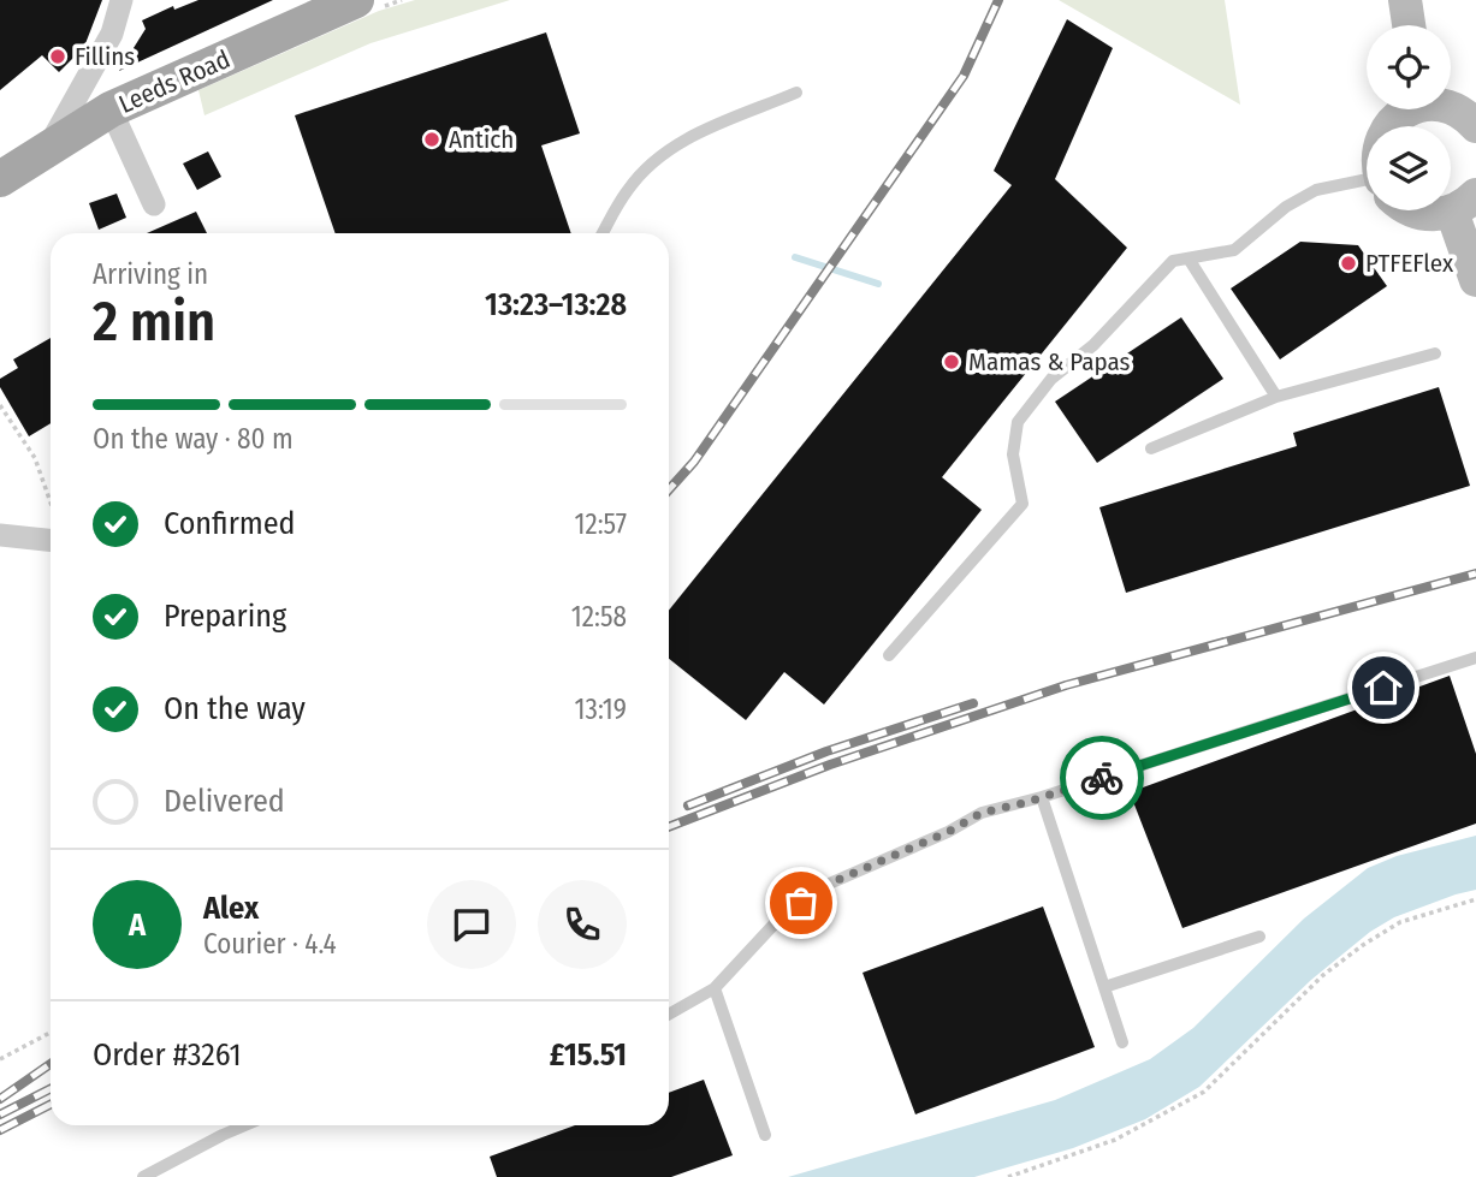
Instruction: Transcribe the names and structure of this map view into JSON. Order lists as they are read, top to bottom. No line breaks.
{"streets":{"main road":["Leeds Road"]},"places":["Fillins","Antich","PTFEFlex","Mamas & Papas"],"page":{"heading":["2 min","Arriving in","13:23–13:28"],"panel":["Alex","Courier · 4.4","Order #3261","£15.51"],"bar":"On the way · 80 m","list":[["Confirmed","12:57"],["Preparing","12:58"],["On the way","13:19"],"Delivered"],"round":"A"}}
